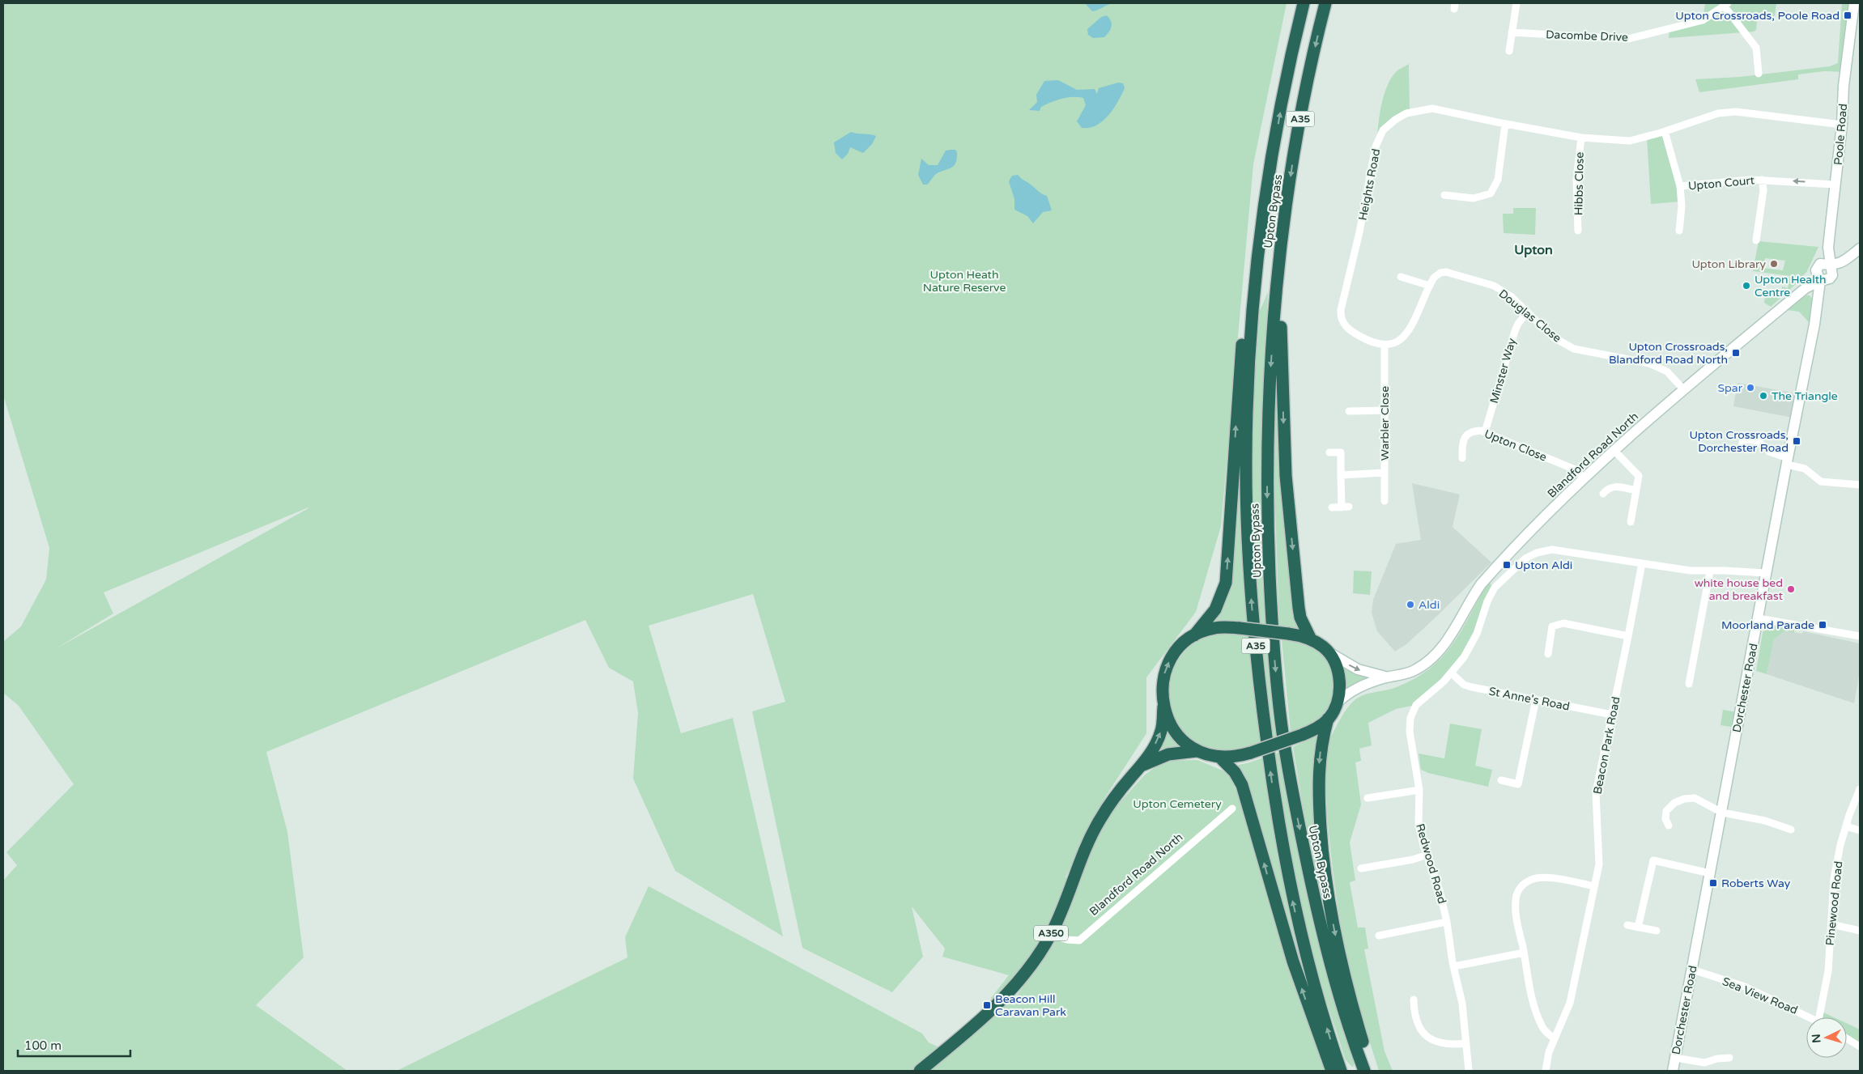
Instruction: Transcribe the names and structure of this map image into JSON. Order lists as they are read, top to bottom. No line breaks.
{"streets":{"highway":["A35","Upton Bypass","A350"],"main road":["Poole Road","Blandford Road North","Dorchester Road"],"street":["Dacombe Drive","Upton Court","Hibbs Close","Heights Road","Douglas Close","Minster Way","Warbler Close","Upton Close","St Anne's Road","Beacon Park Road","Redwood Road","Pinewood Road","Sea View Road"]},"crossings":[["A35","Upton Bypass"],["Poole Road","Upton Court"],["Poole Road","Heights Road"],["Poole Road","Blandford Road North"],["Hibbs Close","Heights Road"],["Heights Road","Douglas Close"],["Heights Road","Warbler Close"],["Douglas Close","Minster Way"],["Douglas Close","Warbler Close"],["Douglas Close","Blandford Road North"],["Minster Way","Upton Close"],["Upton Close","Blandford Road North"],["Blandford Road North","Dorchester Road"],["Blandford Road North","A350"],["Dorchester Road","Sea View Road"],["St Anne's Road","Beacon Park Road"],["St Anne's Road","Redwood Road"],["Beacon Park Road","Redwood Road"]],"districts":["Upton"],"parks":["Upton Heath Nature Reserve","Upton Cemetery"],"places":{"transit":["Upton Crossroads, Poole Road","Upton Crossroads, Blandford Road North","Upton Crossroads, Dorchester Road","Upton Aldi","Moorland Parade","Roberts Way","Beacon Hill Caravan Park"],"other":["Upton Library","Upton Health Centre","Spar","The Triangle","white house bed and breakfast","Aldi"]},"scale_bar":"100 m","north":"left"}
